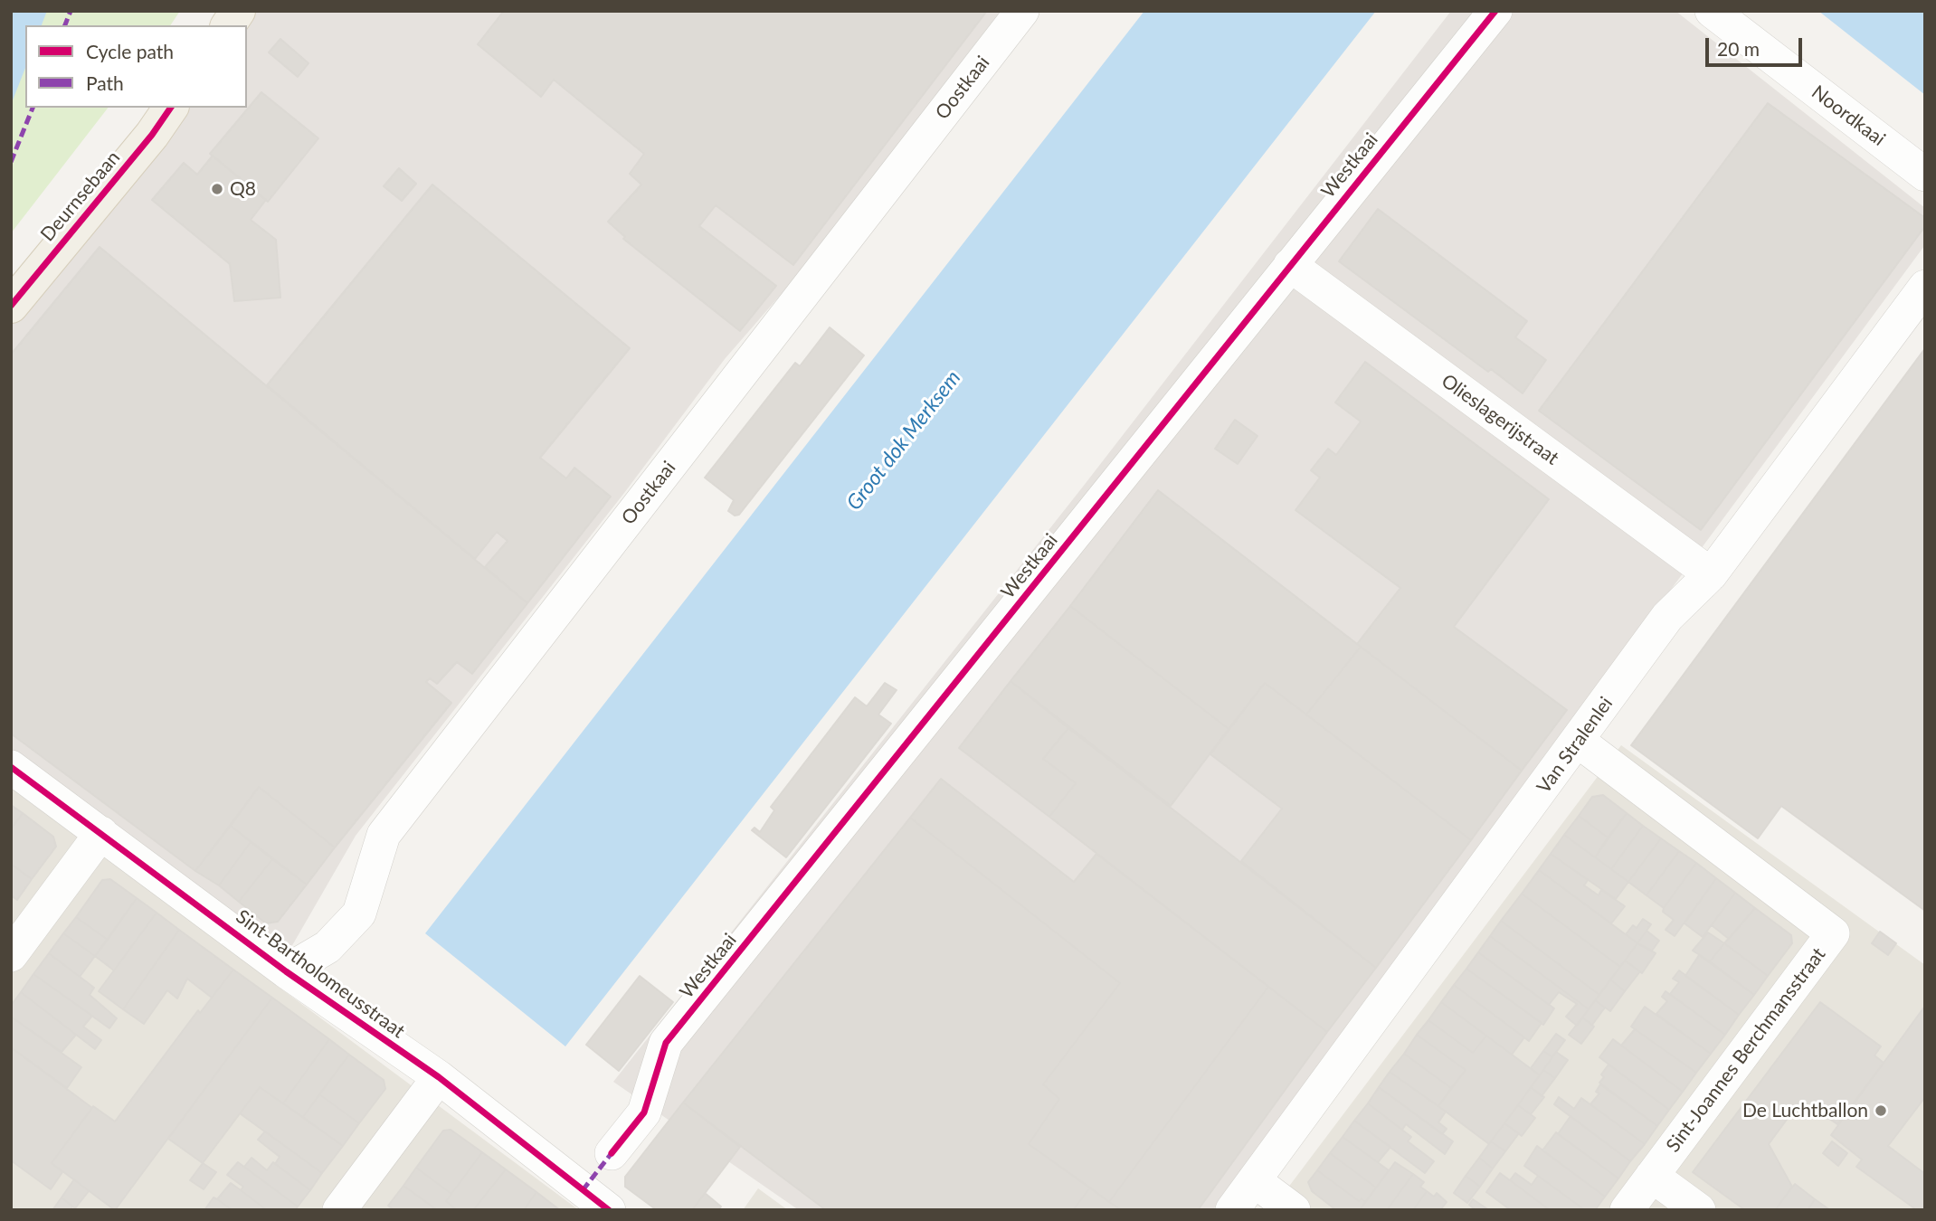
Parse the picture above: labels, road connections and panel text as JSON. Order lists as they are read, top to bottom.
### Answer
{
  "streets": {
    "main road": ["Deurnsebaan"],
    "street": [
      "Oostkaai",
      "Noordkaai",
      "Westkaai",
      "Olieslagerijstraat",
      "Van Stralenlei",
      "Sint-Bartholomeusstraat",
      "Sint-Joannes Berchmansstraat"
    ]
  },
  "crossings": [
    ["Oostkaai", "Sint-Bartholomeusstraat"],
    ["Westkaai", "Olieslagerijstraat"],
    ["Olieslagerijstraat", "Van Stralenlei"],
    ["Van Stralenlei", "Sint-Joannes Berchmansstraat"]
  ],
  "water": ["Groot dok Merksem"],
  "places": ["Q8", "De Luchtballon"],
  "legend": ["Cycle path", "Path"],
  "scale_bar": "20 m"
}
